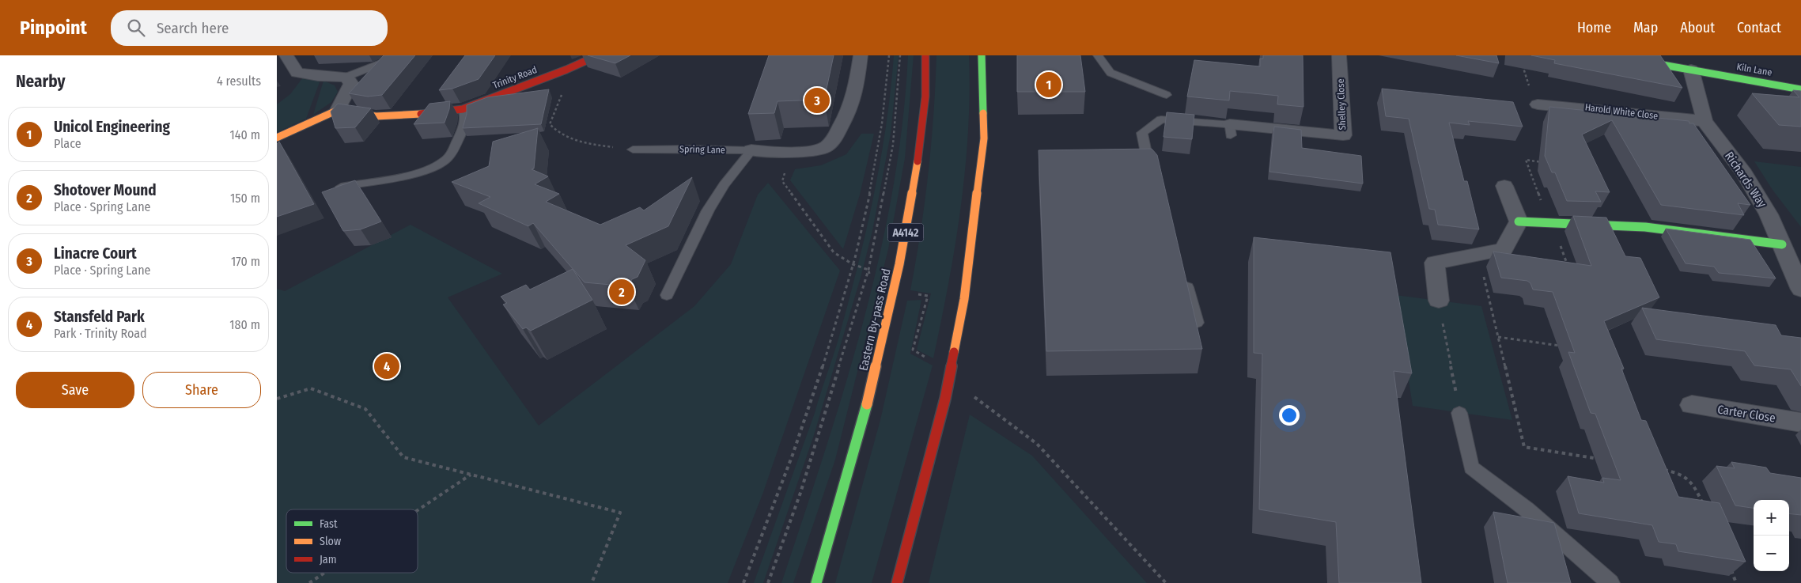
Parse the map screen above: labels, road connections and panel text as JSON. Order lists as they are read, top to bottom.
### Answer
{
  "streets": {
    "main road": [
      "Kiln Lane",
      "Trinity Road",
      "A4142",
      "Eastern By-pass Road"
    ],
    "street": [
      "Shelley Close",
      "Harold White Close",
      "Spring Lane",
      "Richards Way",
      "Carter Close"
    ]
  },
  "crossings": [
    ["Kiln Lane", "Richards Way"],
    ["Harold White Close", "Richards Way"]
  ],
  "legend": ["Fast", "Slow", "Jam"],
  "page": {
    "header": "Pinpoint",
    "search": "Search here",
    "nav": [
      "Home",
      "Map",
      "About",
      "Contact"
    ],
    "heading": ["Nearby", "4 results"],
    "pins": [
      "1",
      "3",
      "2",
      "4"
    ],
    "list": [
      {
        "mark": "1",
        "name": "Unicol Engineering",
        "note": "Place",
        "value": "140 m"
      },
      {
        "mark": "2",
        "name": "Shotover Mound",
        "note": "Place · Spring Lane",
        "value": "150 m"
      },
      {
        "mark": "3",
        "name": "Linacre Court",
        "note": "Place · Spring Lane",
        "value": "170 m"
      },
      {
        "mark": "4",
        "name": "Stansfeld Park",
        "note": "Park · Trinity Road",
        "value": "180 m"
      }
    ],
    "buttons": ["Save", "Share"],
    "map_buttons": ["+", "−"]
  }
}
